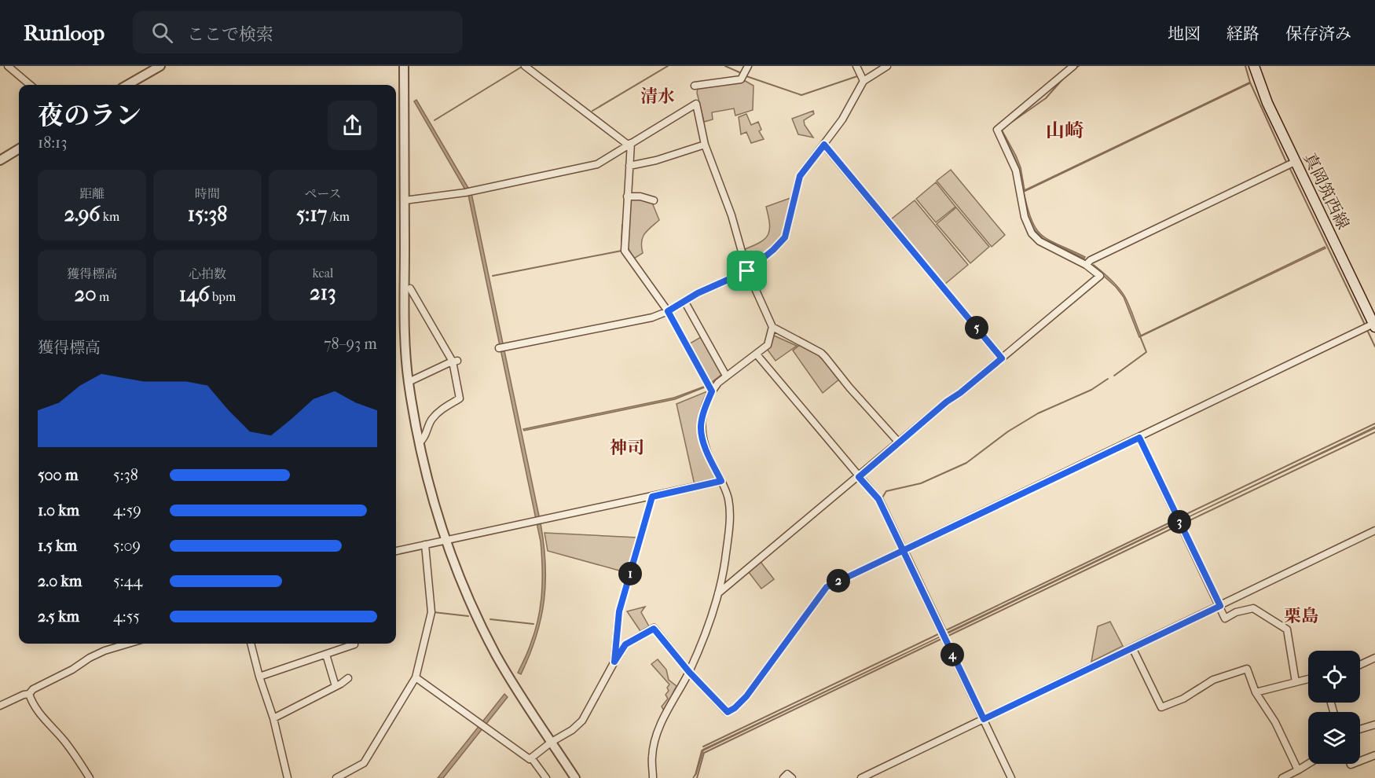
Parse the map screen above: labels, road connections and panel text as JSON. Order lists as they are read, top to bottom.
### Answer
{
  "streets": {
    "main road": ["真岡筑西線"]
  },
  "districts": [
    "清水",
    "山崎",
    "神司",
    "栗島"
  ],
  "page": {
    "header": "Runloop",
    "search": "ここで検索",
    "nav": ["地図", "経路", "保存済み"],
    "heading": ["夜のラン", "18:13"],
    "stats": [
      ["距離", "2.96 km"],
      ["時間", "15:38"],
      ["ペース", "5:17 /km"],
      ["獲得標高", "20 m"],
      ["心拍数", "146 bpm"],
      ["kcal", "213"]
    ],
    "pins": [
      "5",
      "3",
      "1",
      "2",
      "4"
    ],
    "chart": ["獲得標高", "78–93 m"],
    "list": [
      {
        "name": "500 m",
        "note": "5:38"
      },
      {
        "name": "1.0 km",
        "note": "4:59"
      },
      {
        "name": "1.5 km",
        "note": "5:09"
      },
      {
        "name": "2.0 km",
        "note": "5:44"
      },
      {
        "name": "2.5 km",
        "note": "4:55"
      }
    ]
  }
}
